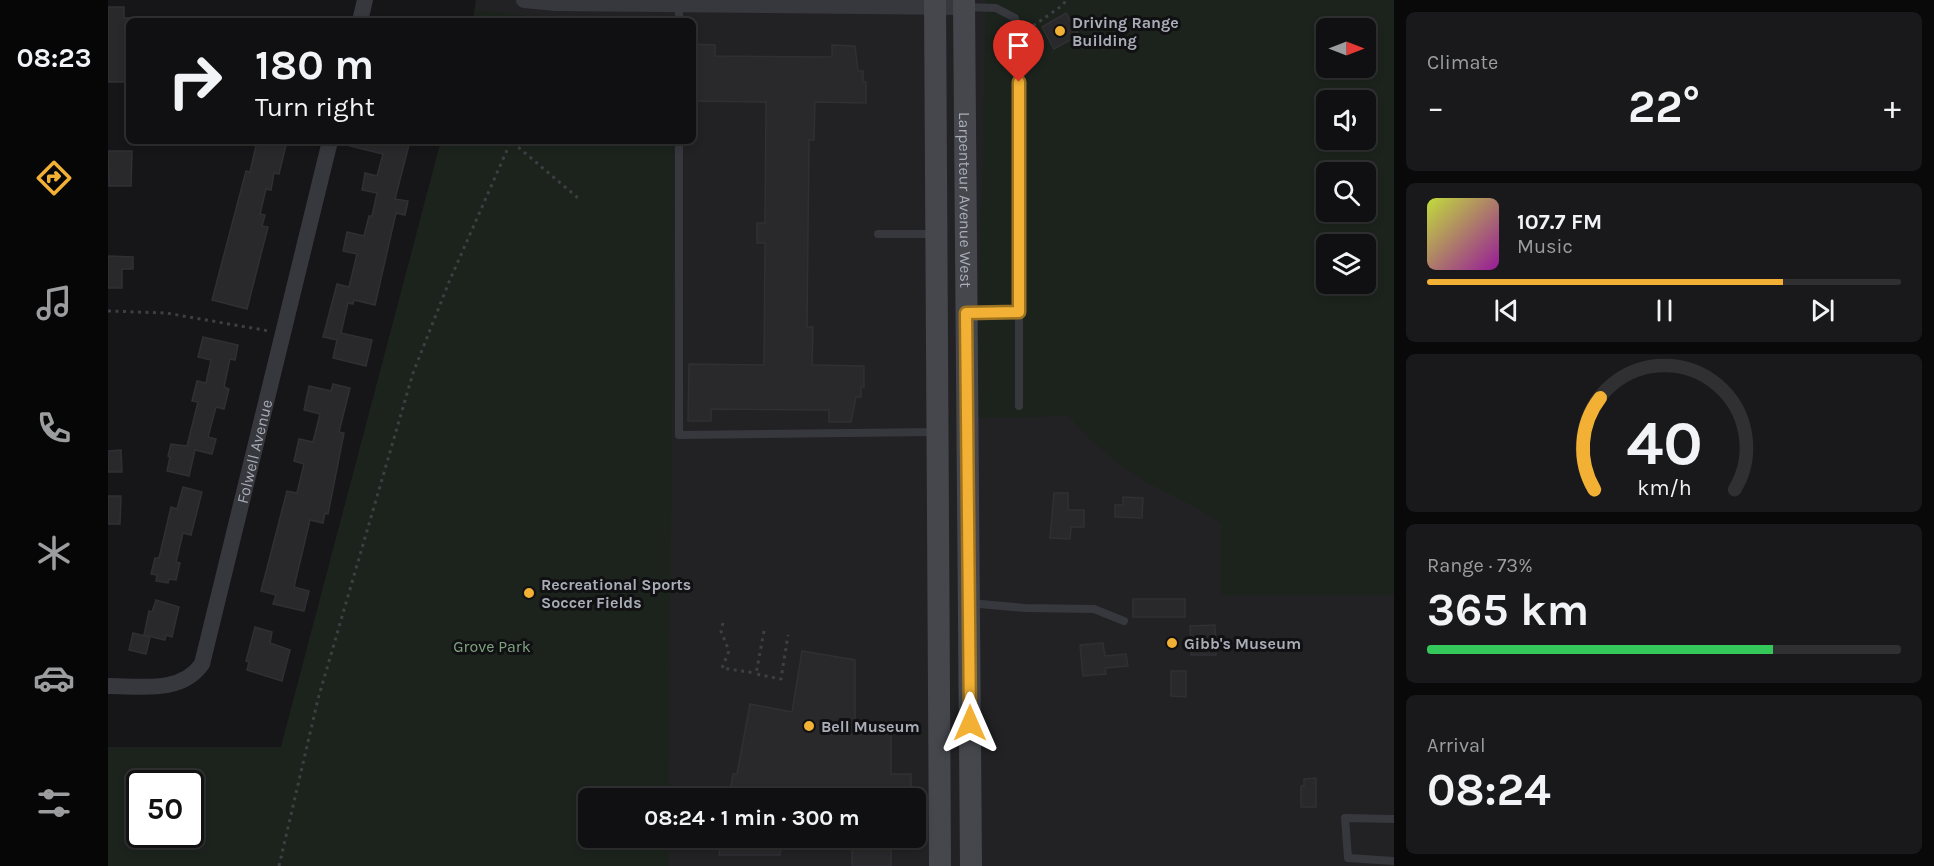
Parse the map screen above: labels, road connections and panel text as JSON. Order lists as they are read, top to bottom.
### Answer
{
  "streets": {
    "main road": ["Larpenteur Avenue West"],
    "street": ["Folwell Avenue"]
  },
  "parks": ["Grove Park"],
  "places": [
    "Driving Range Building",
    "Recreational Sports Soccer Fields",
    "Gibb's Museum",
    "Bell Museum"
  ],
  "north": "right",
  "page": {
    "tabs": "08:23",
    "tile": [
      "Climate",
      ["Range · 73%", "365 km"],
      ["Arrival", "08:24"]
    ],
    "turn": ["180 m", "Turn right"],
    "heat": ["−", "22°", "+"],
    "song": ["107.7 FM", "Music"],
    "limit": "50",
    "trip": "08:24 · 1 min · 300 m",
    "gauge": ["40", "km/h"]
  }
}
